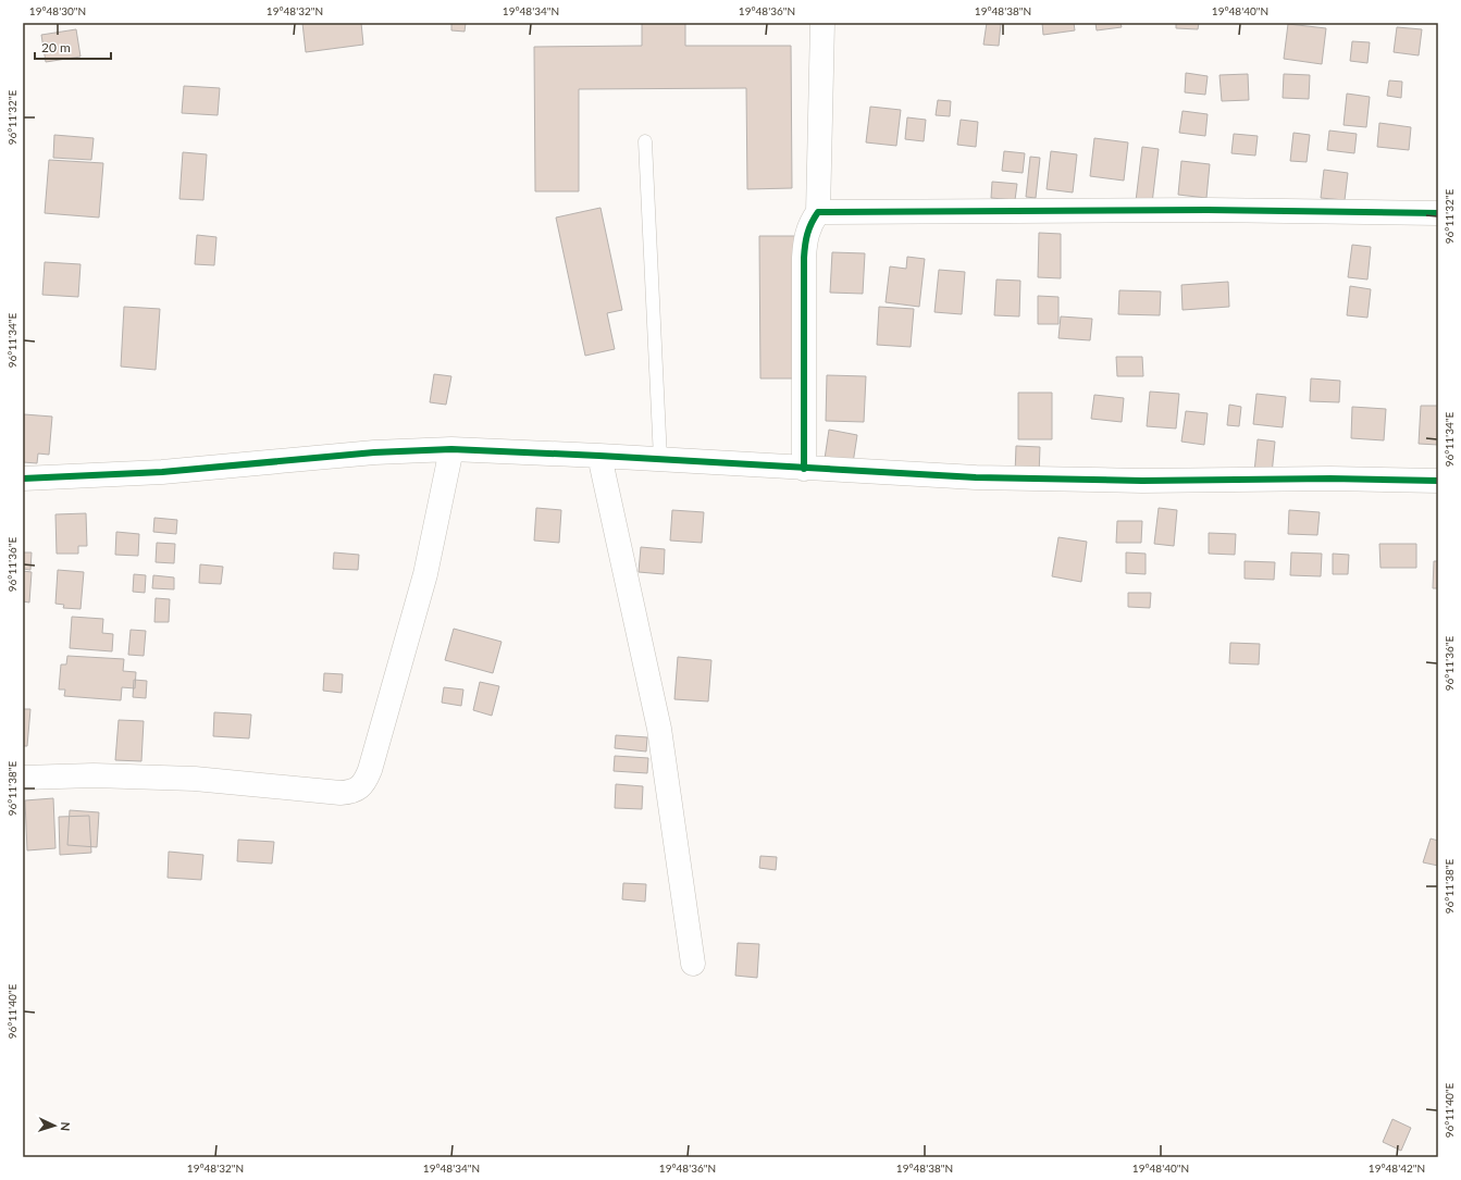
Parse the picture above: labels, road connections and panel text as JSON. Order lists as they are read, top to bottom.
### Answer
{
  "scale_bar": "20 m",
  "north": "right",
  "coordinates": [
    "19°48'30\"N",
    "19°48'32\"N",
    "19°48'34\"N",
    "19°48'36\"N",
    "19°48'38\"N",
    "19°48'40\"N",
    "96°11'32\"E",
    "96°11'34\"E",
    "96°11'36\"E",
    "96°11'38\"E",
    "96°11'40\"E",
    "19°48'42\"N"
  ]
}
